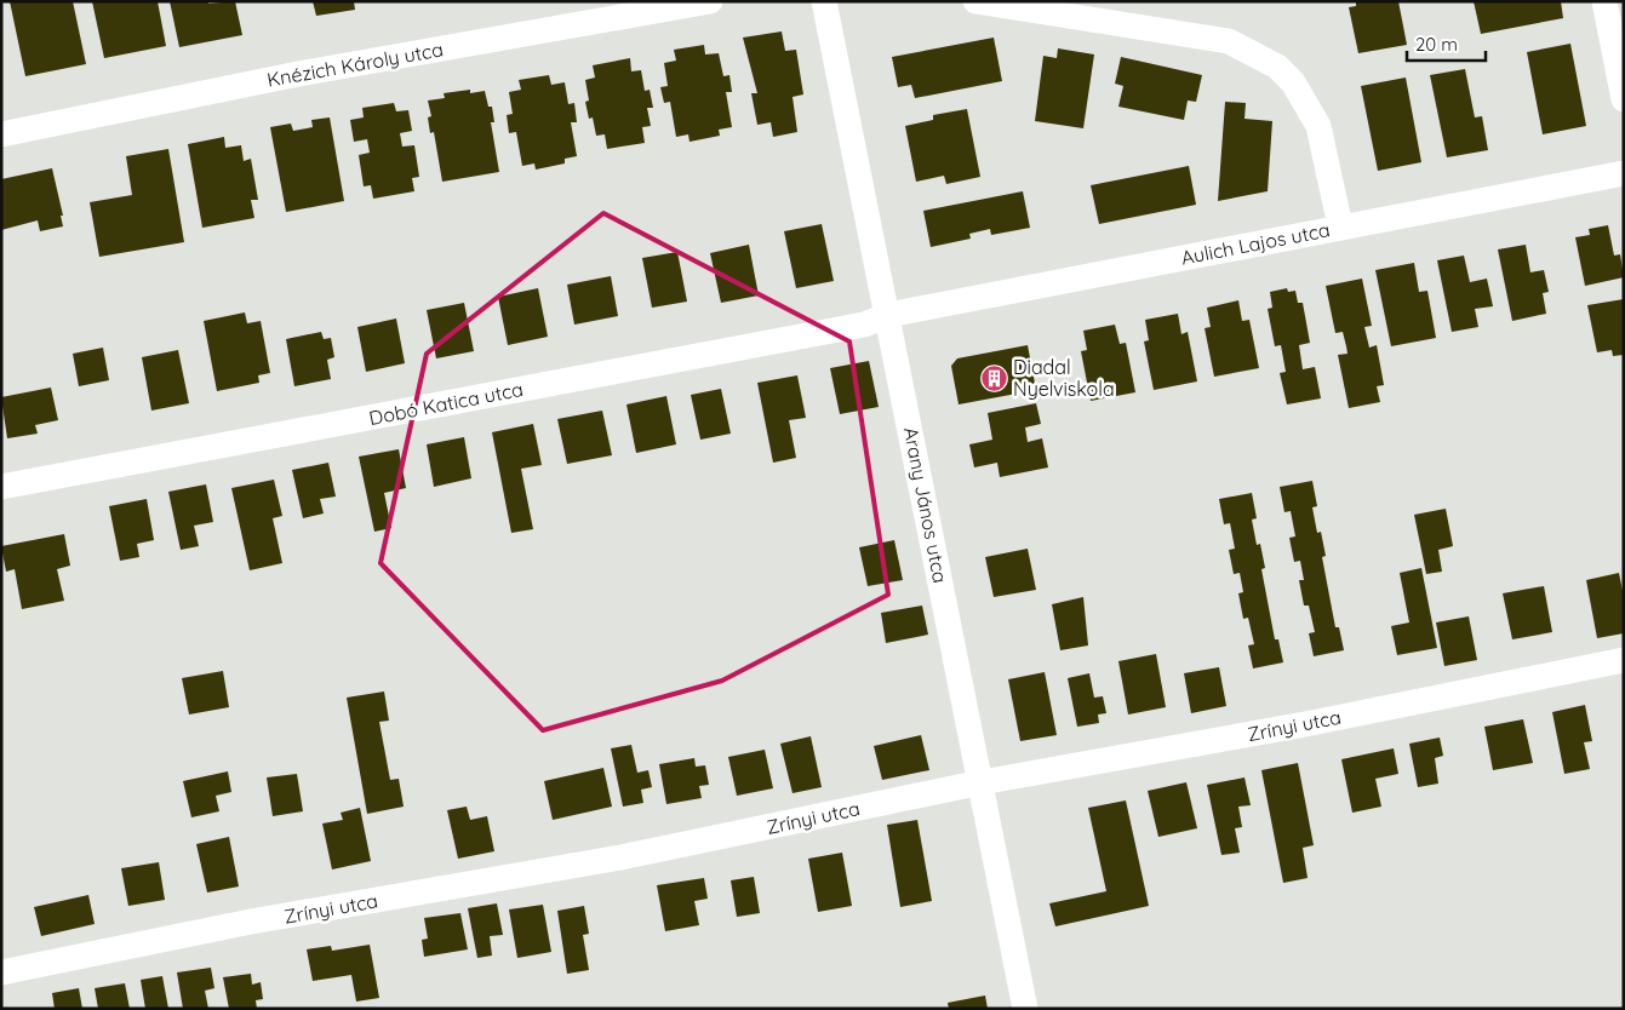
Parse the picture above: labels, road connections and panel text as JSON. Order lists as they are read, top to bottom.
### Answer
{
  "streets": {
    "street": [
      "Knézich Károly utca",
      "Aulich Lajos utca",
      "Dobó Katica utca",
      "Arany János utca",
      "Zrínyi utca"
    ]
  },
  "crossings": [
    ["Aulich Lajos utca", "Dobó Katica utca"],
    ["Aulich Lajos utca", "Arany János utca"],
    ["Dobó Katica utca", "Arany János utca"],
    ["Arany János utca", "Zrínyi utca"]
  ],
  "places": {
    "building": ["Diadal Nyelviskola"]
  },
  "scale_bar": "20 m"
}
